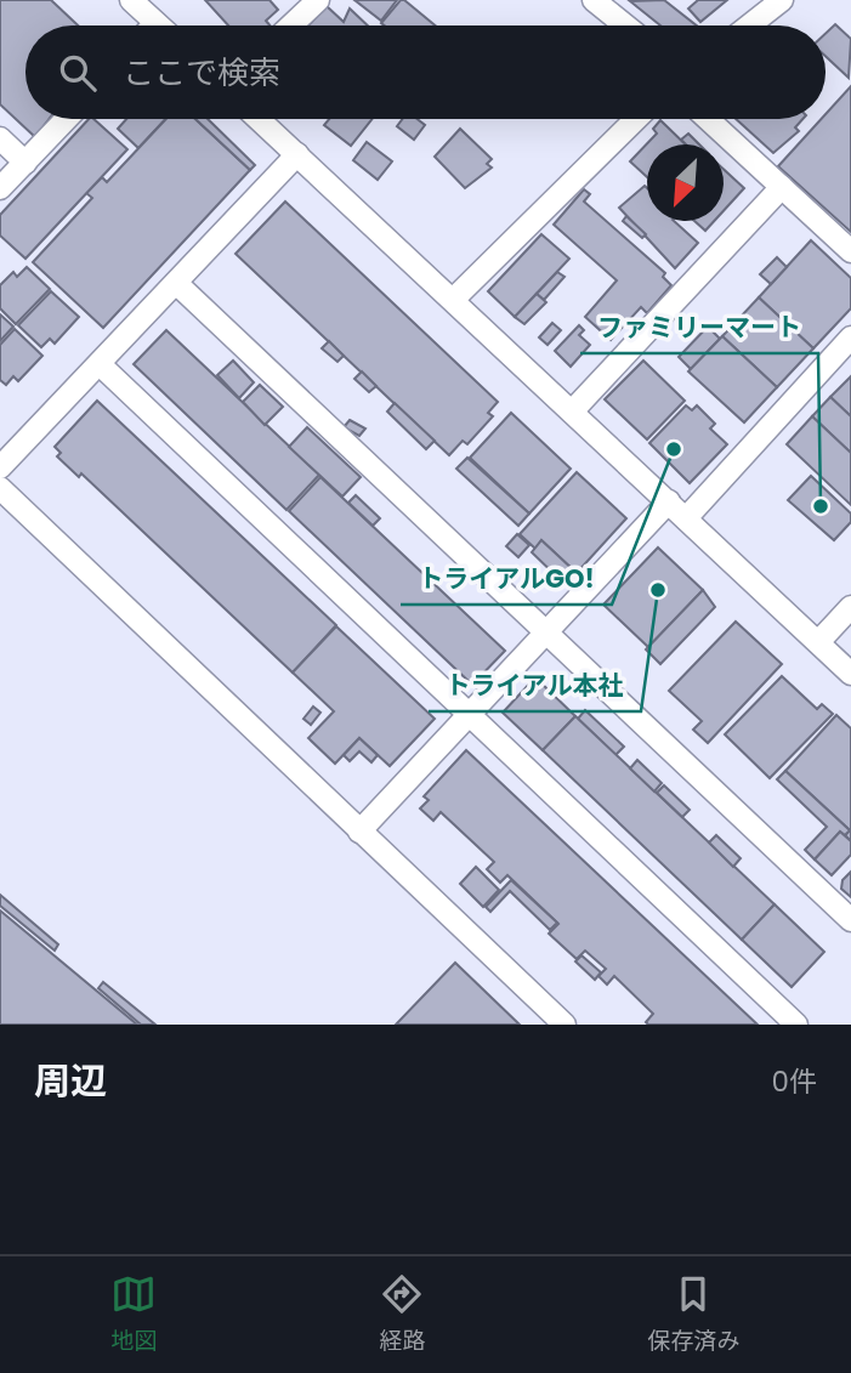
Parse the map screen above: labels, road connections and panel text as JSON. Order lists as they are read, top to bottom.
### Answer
{
  "places": ["トライアルGO!", "ファミリーマート", "トライアル本社"],
  "north": "bottom left",
  "page": {
    "search": "ここで検索",
    "heading": ["周辺", "0件"],
    "nav": ["地図", "経路", "保存済み"]
  }
}
